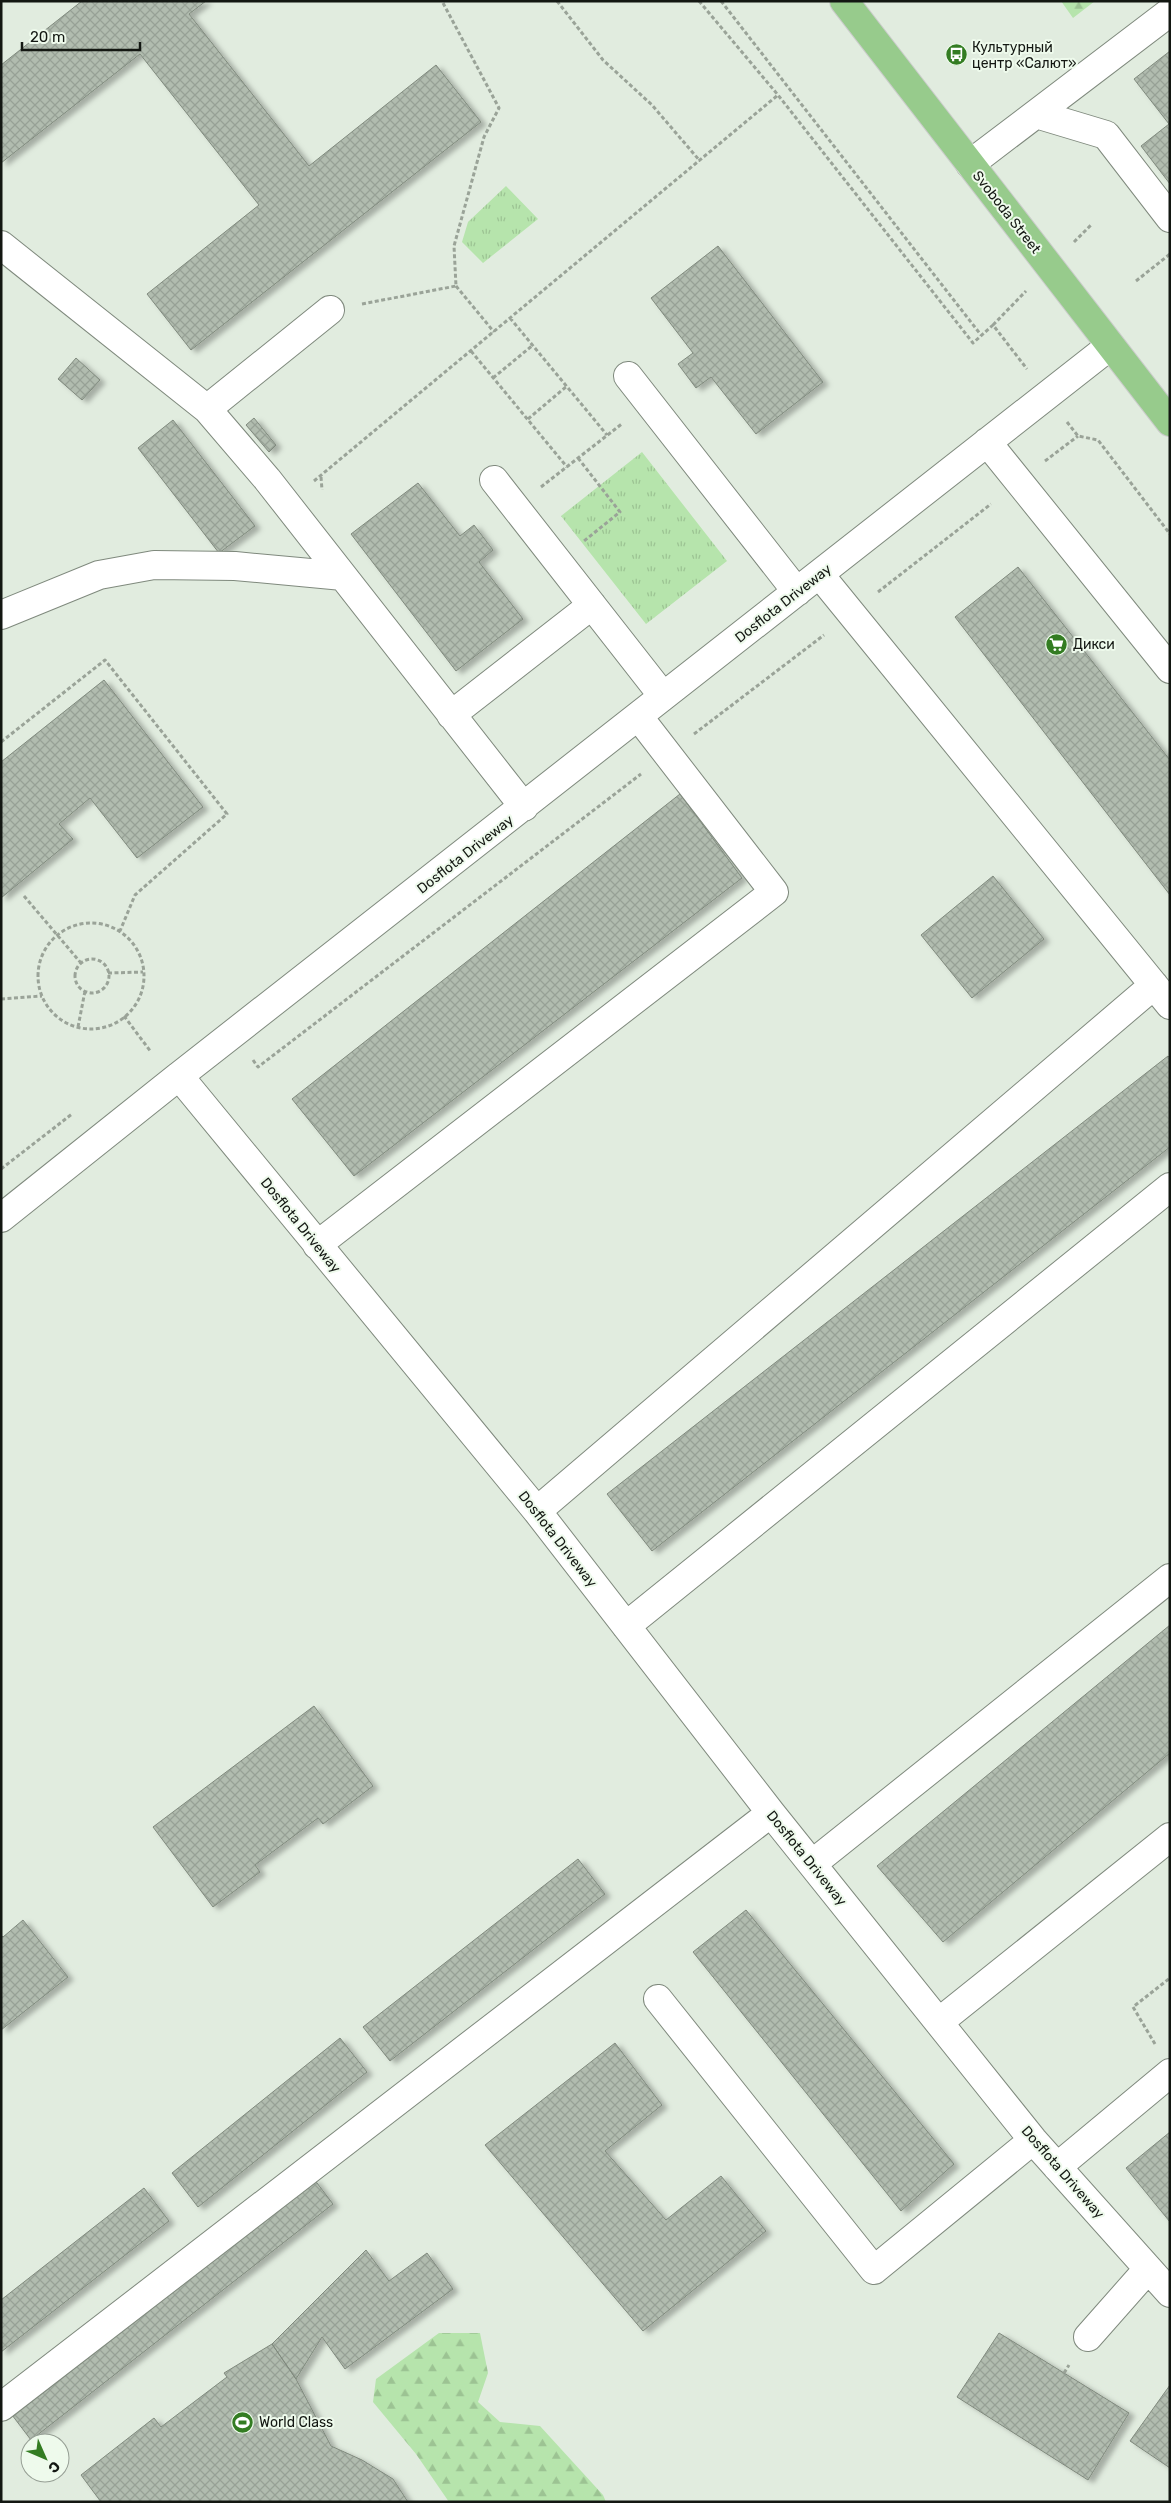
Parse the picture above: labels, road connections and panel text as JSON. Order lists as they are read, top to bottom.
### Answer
{
  "streets": {
    "main road": ["Svoboda Street"],
    "street": ["Dosflota Driveway"]
  },
  "crossings": [
    ["Svoboda Street", "Dosflota Driveway"]
  ],
  "places": {
    "bus stop": ["Культурный центр «Салют»"],
    "supermarket": ["Дикси"],
    "sports": ["World Class"]
  },
  "scale_bar": "20 m",
  "north": "bottom right"
}
